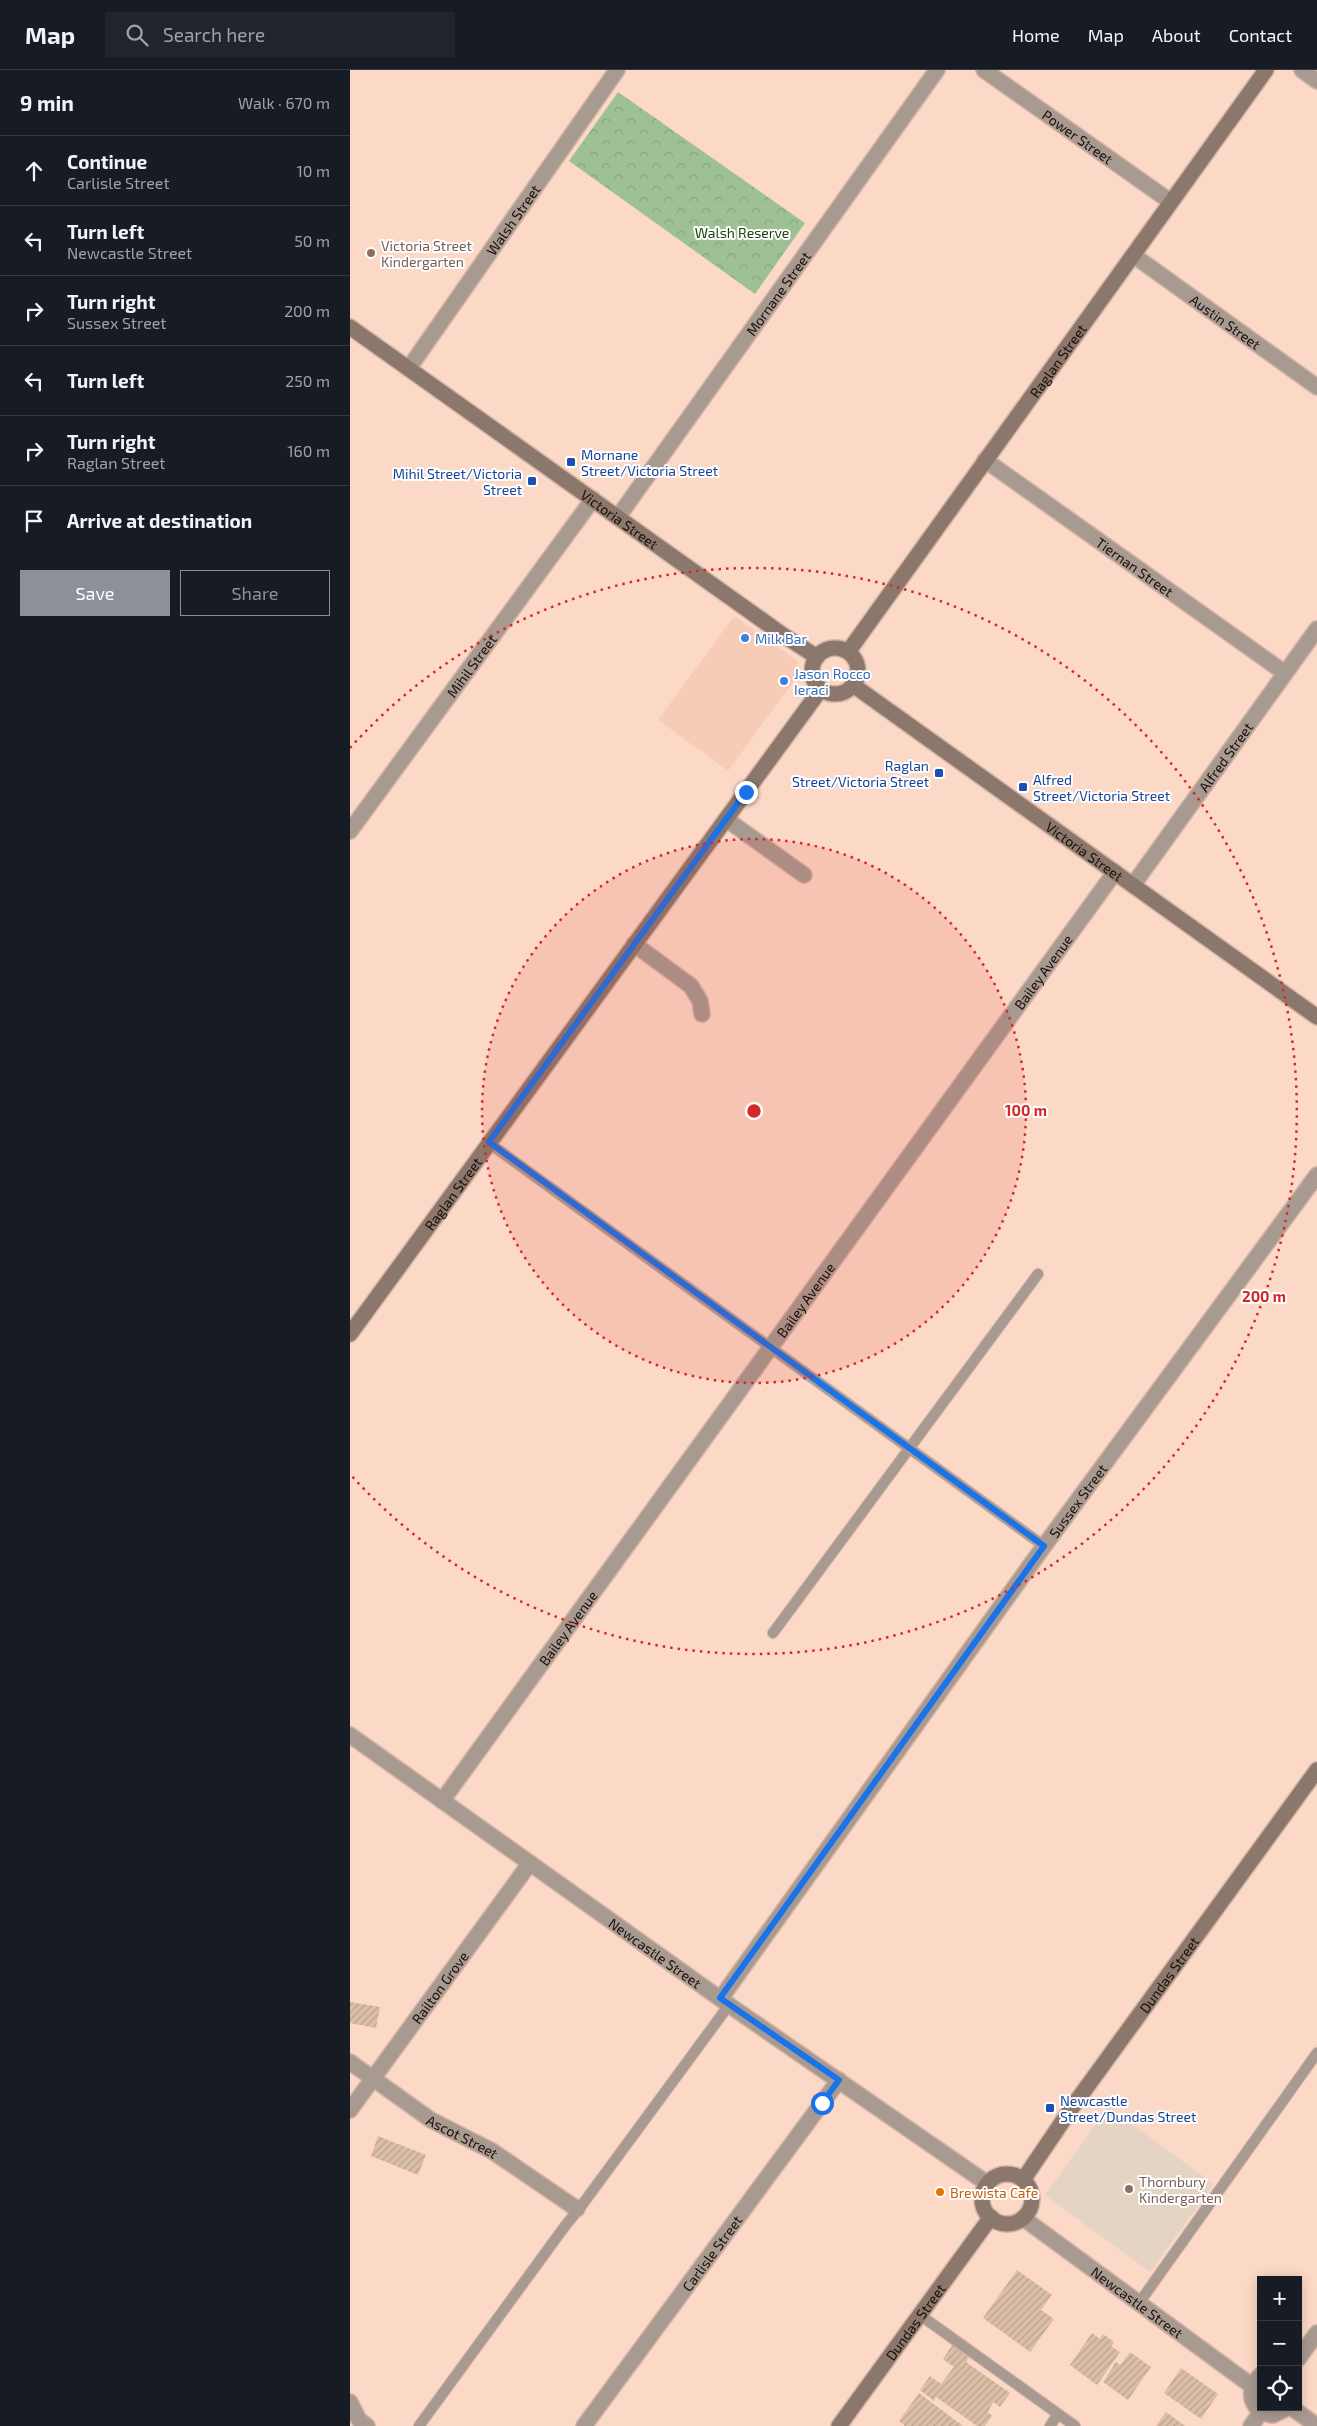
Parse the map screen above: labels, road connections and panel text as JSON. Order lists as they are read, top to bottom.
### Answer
{
  "streets": {
    "street": [
      "Power Street",
      "Walsh Street",
      "Mornane Street",
      "Austin Street",
      "Raglan Street",
      "Victoria Street",
      "Tiernan Street",
      "Mihil Street",
      "Alfred Street",
      "Bailey Avenue",
      "Sussex Street",
      "Newcastle Street",
      "Dundas Street",
      "Railton Grove",
      "Ascot Street",
      "Carlisle Street"
    ]
  },
  "crossings": [
    ["Power Street", "Raglan Street"],
    ["Walsh Street", "Victoria Street"],
    ["Mornane Street", "Victoria Street"],
    ["Austin Street", "Raglan Street"],
    ["Raglan Street", "Victoria Street"],
    ["Raglan Street", "Tiernan Street"],
    ["Victoria Street", "Mihil Street"],
    ["Victoria Street", "Alfred Street"],
    ["Victoria Street", "Bailey Avenue"],
    ["Tiernan Street", "Alfred Street"],
    ["Bailey Avenue", "Newcastle Street"],
    ["Sussex Street", "Newcastle Street"],
    ["Newcastle Street", "Dundas Street"],
    ["Newcastle Street", "Railton Grove"],
    ["Newcastle Street", "Carlisle Street"],
    ["Railton Grove", "Ascot Street"]
  ],
  "parks": ["Walsh Reserve"],
  "places": {
    "other": [
      "Victoria Street Kindergarten",
      "Milk Bar",
      "Jason Rocco Ieraci",
      "Thornbury Kindergarten",
      "Brewista Cafe"
    ],
    "transit": [
      "Mornane Street/Victoria Street",
      "Mihil Street/Victoria Street",
      "Raglan Street/Victoria Street",
      "Alfred Street/Victoria Street",
      "Newcastle Street/Dundas Street"
    ]
  },
  "page": {
    "header": "Map",
    "search": "Search here",
    "nav": [
      "Home",
      "Map",
      "About",
      "Contact"
    ],
    "heading": ["9 min", "Walk · 670 m"],
    "list": [
      ["Continue", "Carlisle Street", "10 m"],
      ["Turn left", "Newcastle Street", "50 m"],
      ["Turn right", "Sussex Street", "200 m"],
      ["Turn left", "250 m"],
      ["Turn right", "Raglan Street", "160 m"],
      "Arrive at destination"
    ],
    "buttons": ["Save", "Share"],
    "map_buttons": ["+", "−"]
  },
  "rings": ["100 m", "200 m"]
}
